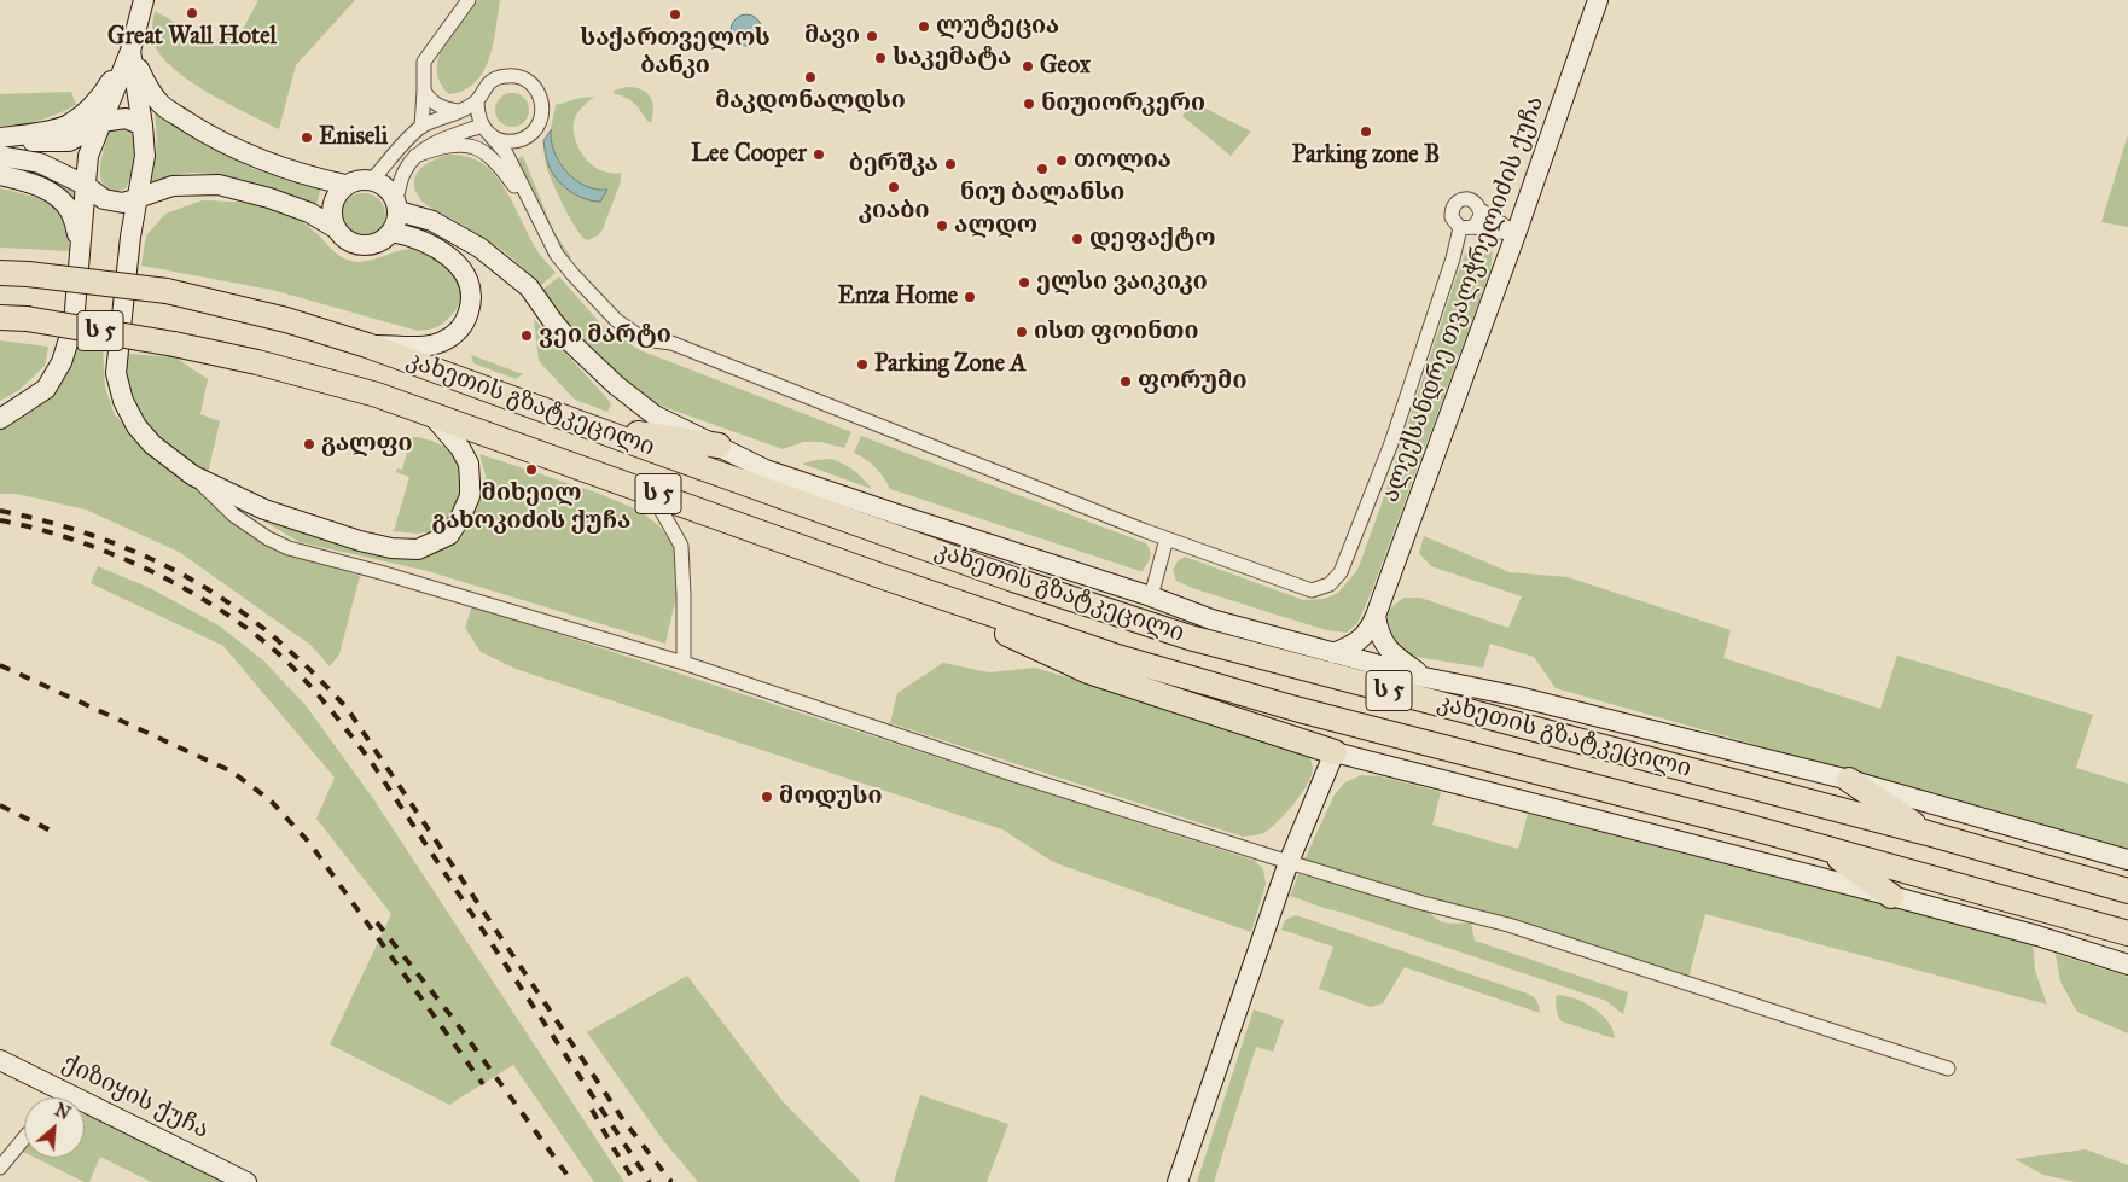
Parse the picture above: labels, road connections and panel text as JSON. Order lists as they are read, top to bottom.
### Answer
{
  "streets": {
    "highway": ["ს 5", "კახეთის გზატკეცილი"],
    "street": ["ალექსანდრე თვალჭრელიძის ქუჩა", "ქიზიყის ქუჩა"]
  },
  "places": [
    "Great Wall Hotel",
    "საქართველოს ბანკი",
    "ლუტეცია",
    "მავი",
    "საკემატა",
    "Geox",
    "მაკდონალდსი",
    "ნიუიორკერი",
    "Parking zone B",
    "Eniseli",
    "Lee Cooper",
    "თოლია",
    "ბერშკა",
    "ნიუ ბალანსი",
    "კიაბი",
    "ალდო",
    "დეფაქტო",
    "ელსი ვაიკიკი",
    "Enza Home",
    "ისთ ფოინთი",
    "ვეი მარტი",
    "Parking Zone A",
    "ფორუმი",
    "გალფი",
    "მიხეილ გახოკიძის ქუჩა",
    "მოდუსი"
  ],
  "north": "top right"
}
